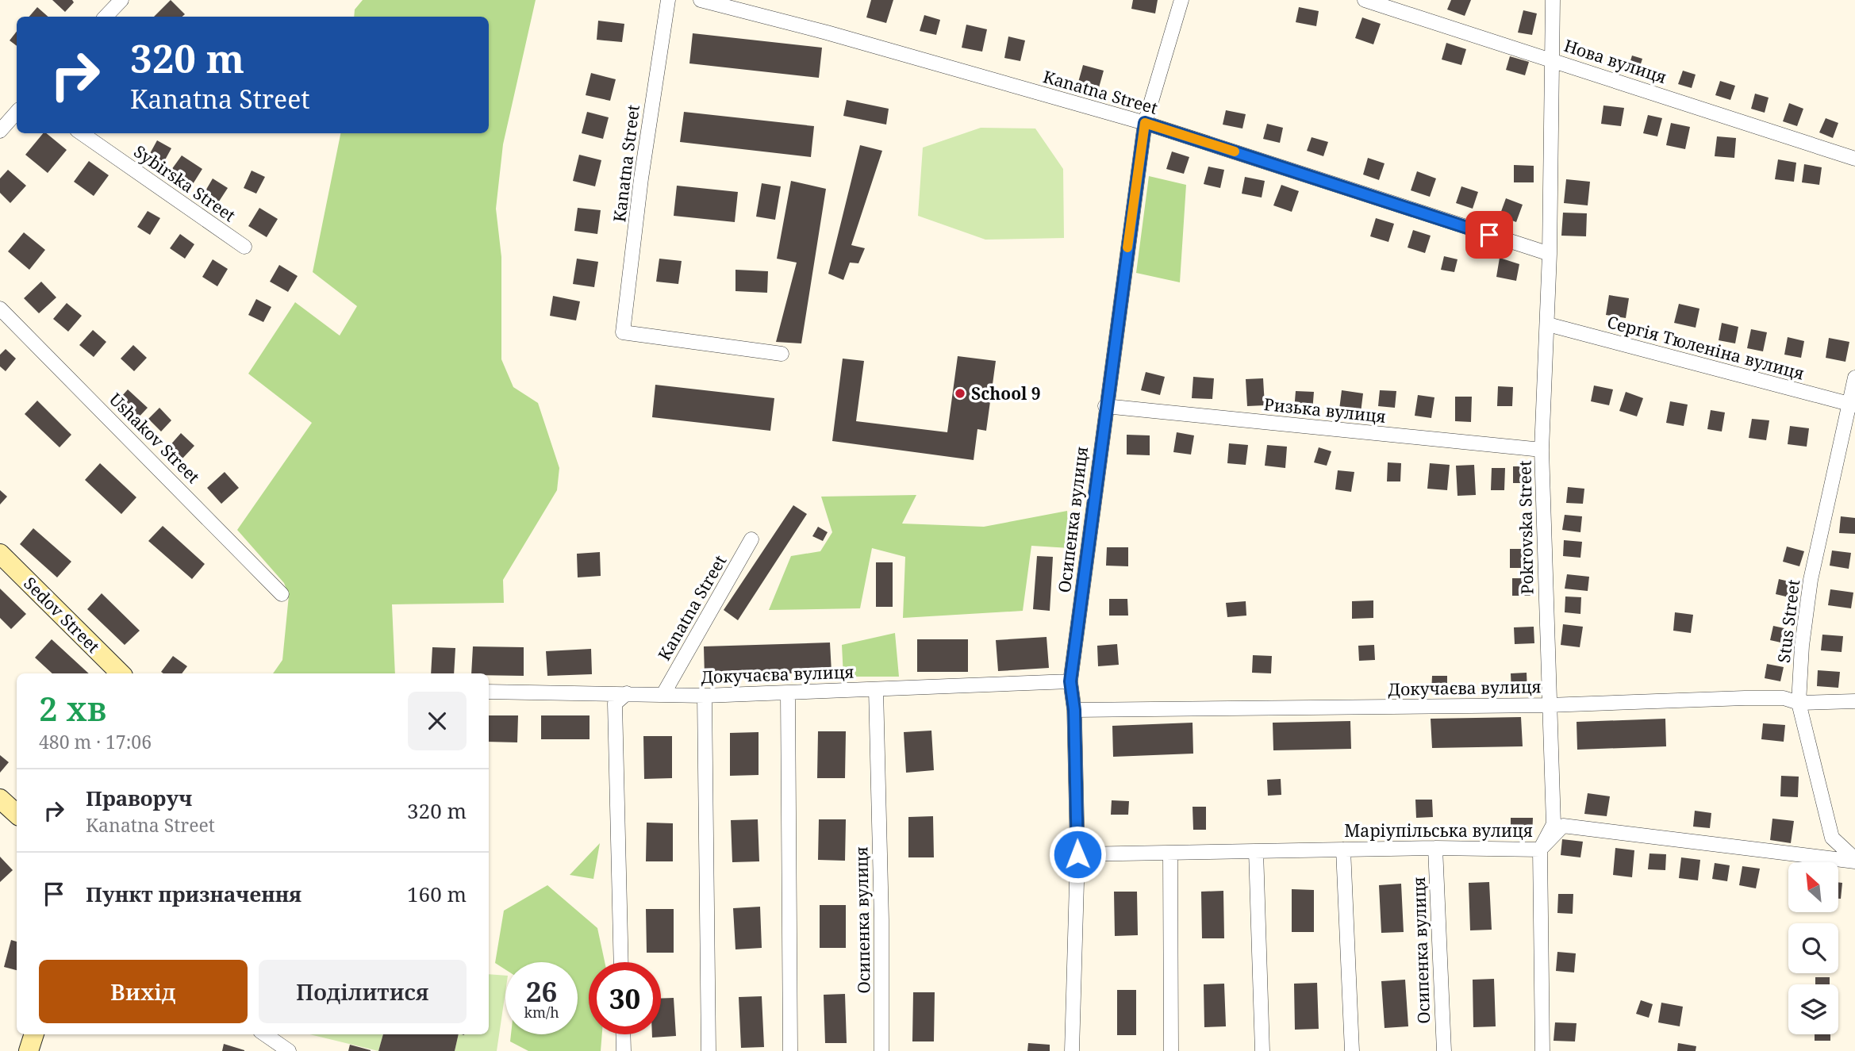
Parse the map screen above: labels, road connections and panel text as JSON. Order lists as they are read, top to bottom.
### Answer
{
  "streets": {
    "street": [
      "Нова вулиця",
      "Kanatna Street",
      "Sybirska Street",
      "Сергія Тюленіна вулиця",
      "Ризька вулиця",
      "Ushakov Street",
      "Осипенка вулиця",
      "Pokrovska Street",
      "Sedov Street",
      "Stus Street",
      "Докучаєва вулиця",
      "Маріупільська вулиця"
    ]
  },
  "crossings": [
    ["Нова вулиця", "Pokrovska Street"],
    ["Kanatna Street", "Осипенка вулиця"],
    ["Kanatna Street", "Pokrovska Street"],
    ["Kanatna Street", "Докучаєва вулиця"],
    ["Сергія Тюленіна вулиця", "Pokrovska Street"],
    ["Сергія Тюленіна вулиця", "Stus Street"],
    ["Ризька вулиця", "Осипенка вулиця"],
    ["Ризька вулиця", "Pokrovska Street"],
    ["Осипенка вулиця", "Докучаєва вулиця"],
    ["Осипенка вулиця", "Маріупільська вулиця"],
    ["Pokrovska Street", "Докучаєва вулиця"],
    ["Pokrovska Street", "Маріупільська вулиця"],
    ["Stus Street", "Докучаєва вулиця"],
    ["Stus Street", "Маріупільська вулиця"]
  ],
  "places": ["School 9"],
  "north": "top left",
  "page": {
    "turn": ["320 m", "Kanatna Street"],
    "heading": ["2 хв", "480 m · 17:06"],
    "list": [
      {
        "name": "Праворуч",
        "note": "Kanatna Street",
        "value": "320 m"
      },
      {
        "name": "Пункт призначення",
        "value": "160 m"
      }
    ],
    "buttons": ["Вихід", "Поділитися"],
    "speed": "26 km/h",
    "limit": "30"
  }
}
